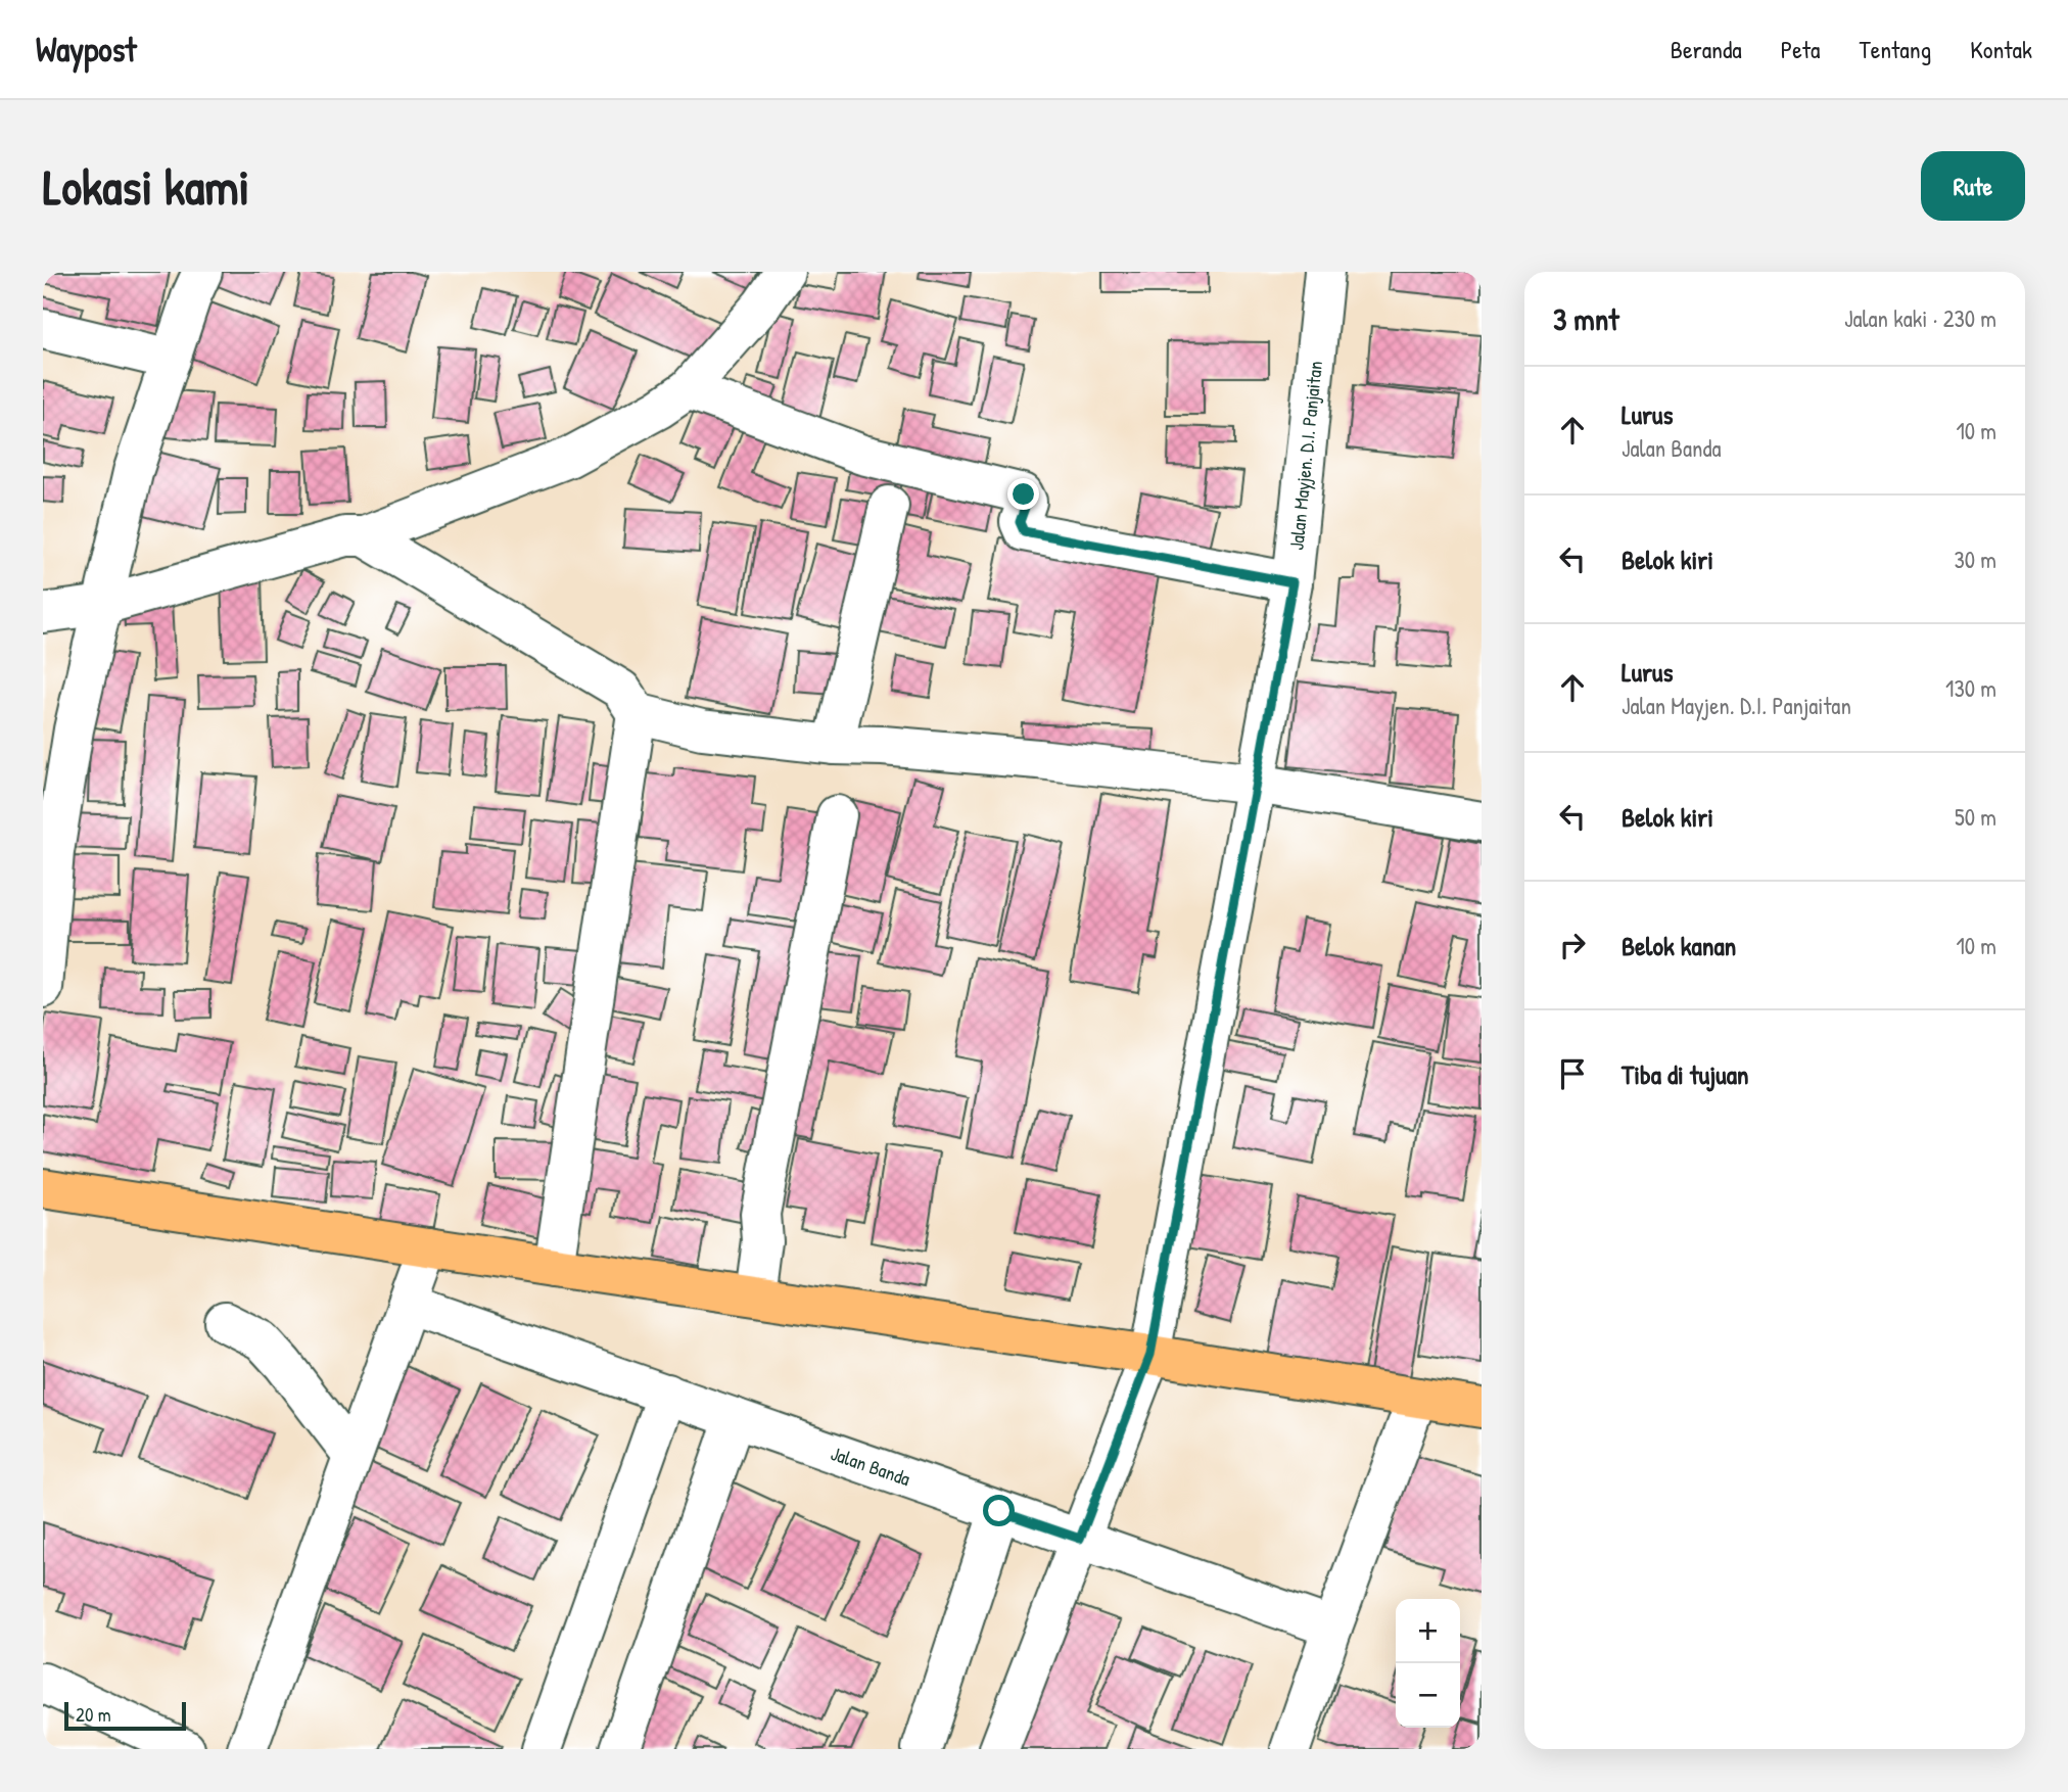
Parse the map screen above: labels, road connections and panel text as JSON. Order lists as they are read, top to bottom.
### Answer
{
  "streets": {
    "street": ["Jalan Mayjen. D.I. Panjaitan", "Jalan Banda"]
  },
  "crossings": [
    ["Jalan Mayjen. D.I. Panjaitan", "Jalan Banda"]
  ],
  "scale_bar": "20 m",
  "page": {
    "header": "Waypost",
    "nav": [
      "Beranda",
      "Peta",
      "Tentang",
      "Kontak"
    ],
    "buttons": "Rute",
    "title": "Lokasi kami",
    "heading": ["3 mnt", "Jalan kaki · 230 m"],
    "list": [
      ["Lurus", "Jalan Banda", "10 m"],
      ["Belok kiri", "30 m"],
      ["Lurus", "Jalan Mayjen. D.I. Panjaitan", "130 m"],
      ["Belok kiri", "50 m"],
      ["Belok kanan", "10 m"],
      "Tiba di tujuan"
    ],
    "map_buttons": ["+", "−"],
    "scale": "20 m"
  }
}
